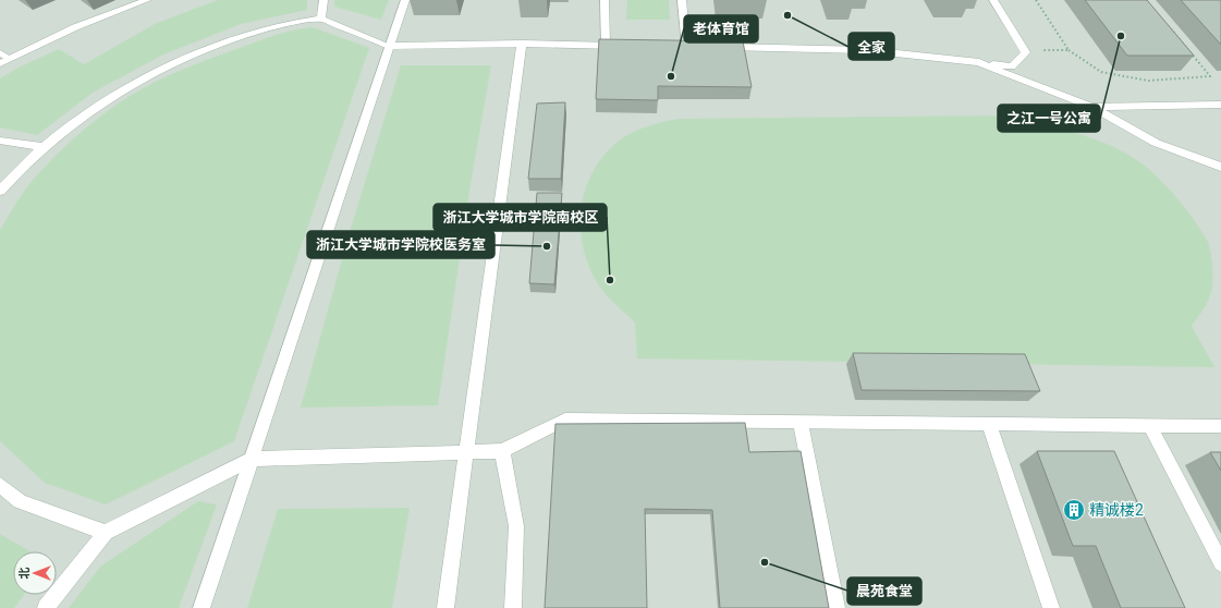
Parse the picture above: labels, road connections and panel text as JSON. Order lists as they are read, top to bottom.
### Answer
{
  "places": {
    "other": [
      "全家",
      "之江一号公寓",
      "老体育馆",
      "浙江大学城市学院校医务室",
      "浙江大学城市学院南校区",
      "晨苑食堂"
    ],
    "building": ["精诚楼2"]
  },
  "north": "left"
}
